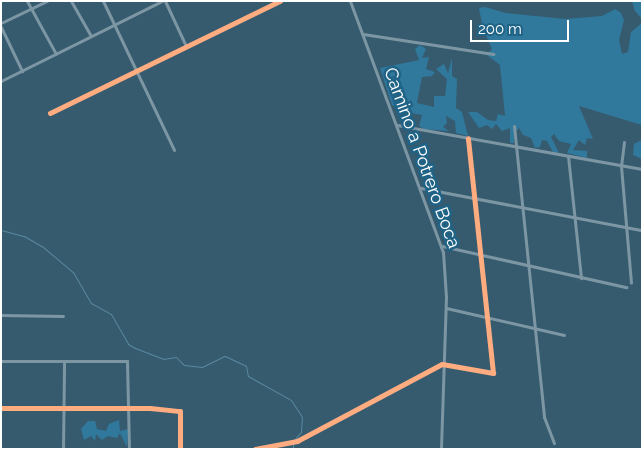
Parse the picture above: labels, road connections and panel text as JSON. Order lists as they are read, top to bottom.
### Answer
{
  "streets": {
    "street": ["Camino a Potrero Boca"]
  },
  "scale_bar": "200 m"
}
